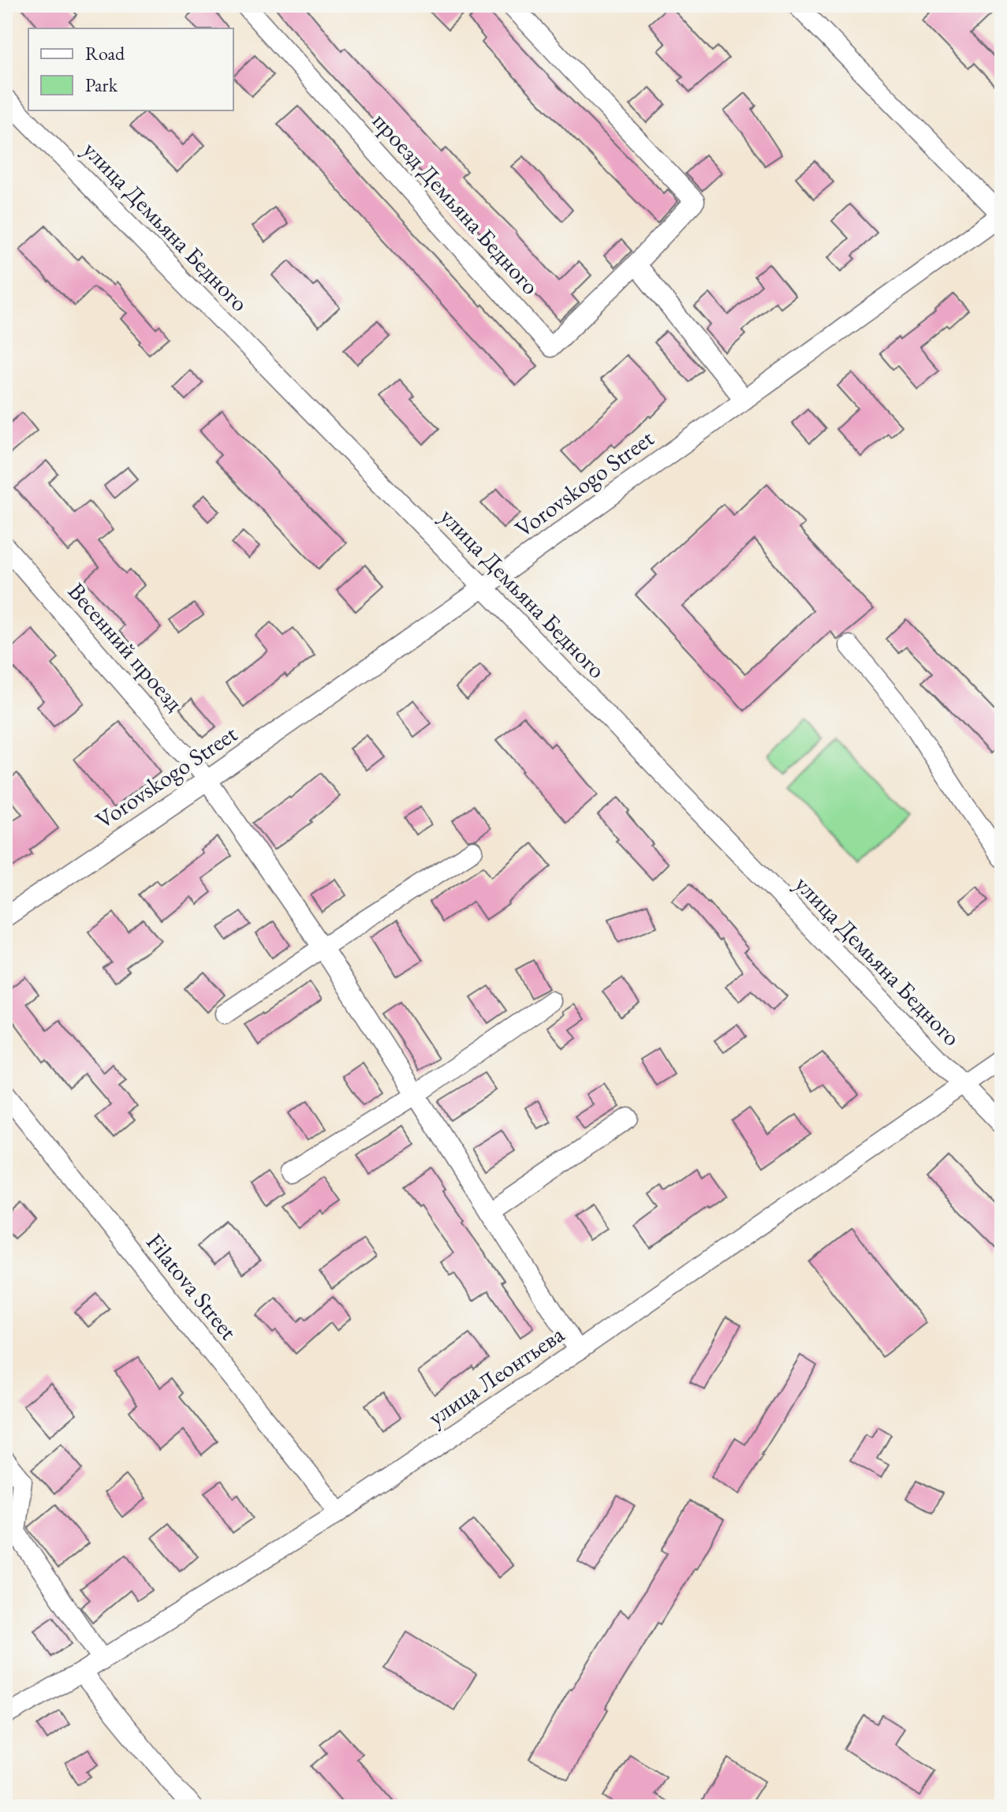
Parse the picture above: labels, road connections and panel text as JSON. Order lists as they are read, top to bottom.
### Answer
{
  "streets": {
    "street": [
      "проезд Демьяна Бедного",
      "улица Демьяна Бедного",
      "Vorovskogo Street",
      "Весенний проезд",
      "Filatova Street",
      "улица Леонтьева"
    ]
  },
  "crossings": [
    ["улица Демьяна Бедного", "Vorovskogo Street"],
    ["улица Демьяна Бедного", "улица Леонтьева"],
    ["Vorovskogo Street", "Весенний проезд"],
    ["Весенний проезд", "улица Леонтьева"],
    ["Filatova Street", "улица Леонтьева"]
  ],
  "legend": ["Road", "Park"]
}
